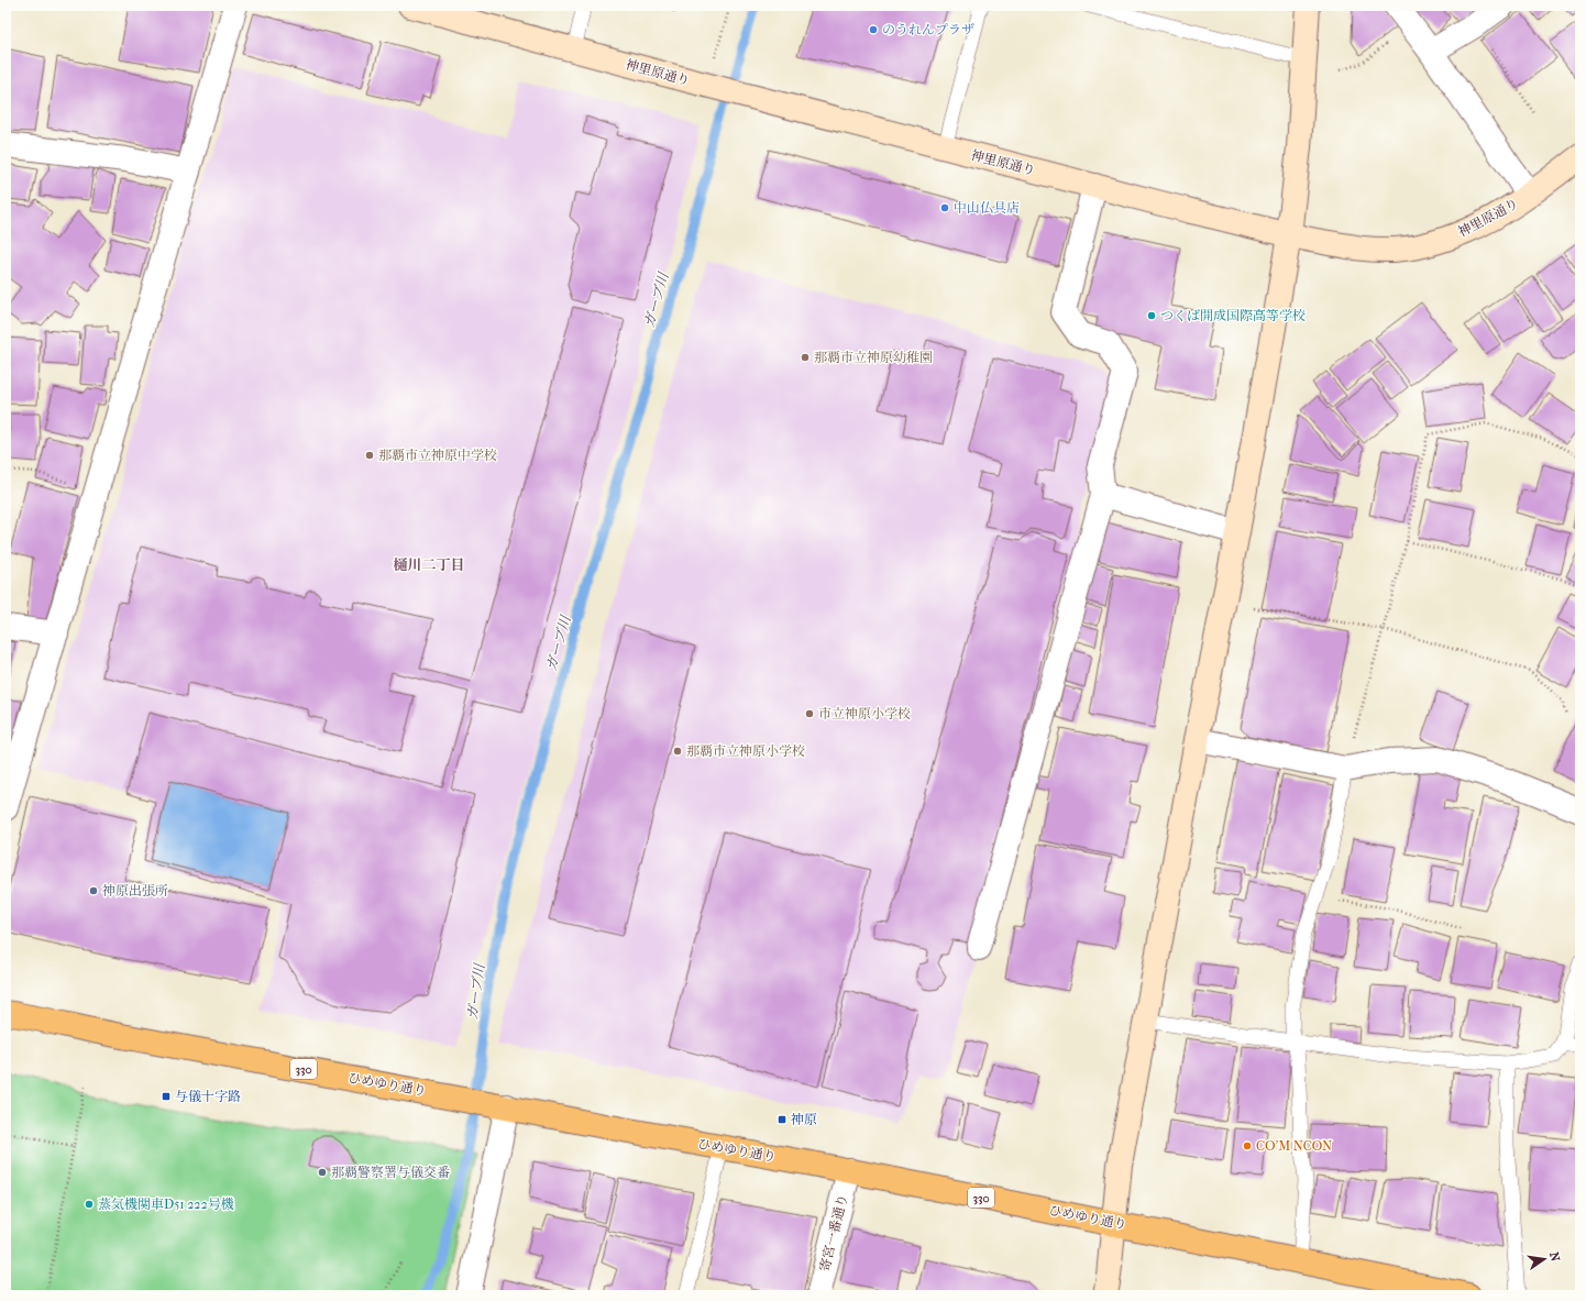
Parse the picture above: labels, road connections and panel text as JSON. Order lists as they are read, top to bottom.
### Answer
{
  "streets": {
    "highway": ["330", "ひめゆり通り"],
    "street": ["神里原通り", "寄宮一番通り"]
  },
  "crossings": [
    ["ひめゆり通り", "寄宮一番通り"]
  ],
  "districts": ["樋川二丁目"],
  "water": ["ガーブ川"],
  "places": {
    "other": [
      "のうれんプラザ",
      "中山仏具店",
      "つくば開成国際高等学校",
      "那覇市立神原幼稚園",
      "那覇市立神原中学校",
      "市立神原小学校",
      "那覇市立神原小学校",
      "神原出張所",
      "CO'M NCON",
      "那覇警察署与儀交番",
      "蒸気機関車D51 222号機"
    ],
    "transit": ["与儀十字路", "神原"]
  },
  "north": "right"
}
